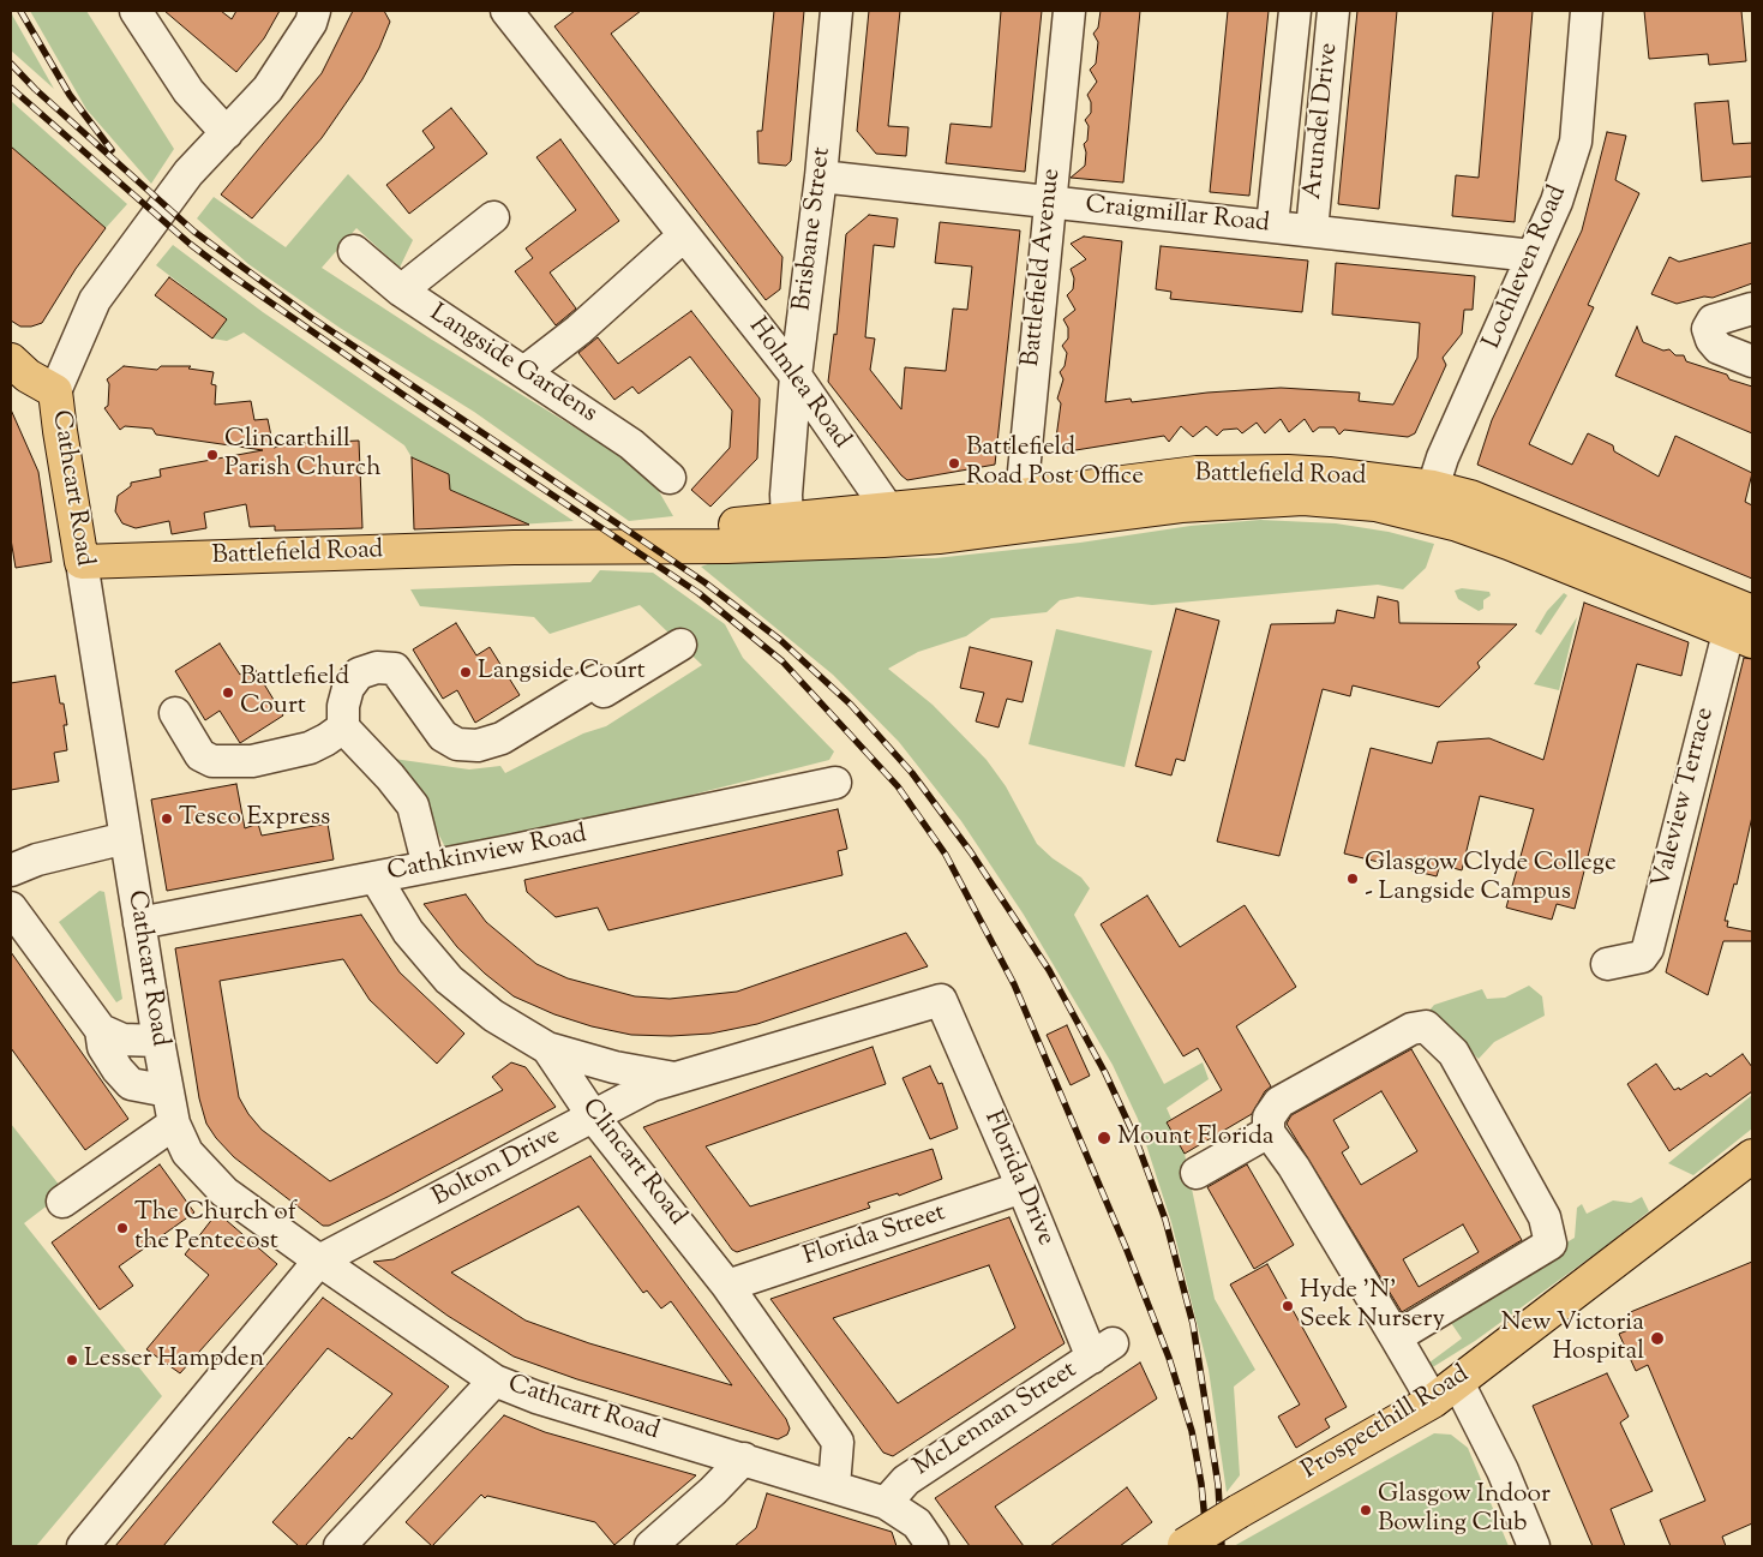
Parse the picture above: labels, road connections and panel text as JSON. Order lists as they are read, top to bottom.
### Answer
{
  "streets": {
    "main road": ["Battlefield Road", "Cathcart Road", "Prospecthill Road"],
    "street": [
      "Arundel Drive",
      "Craigmillar Road",
      "Brisbane Street",
      "Battlefield Avenue",
      "Lochleven Road",
      "Langside Gardens",
      "Holmlea Road",
      "Valeview Terrace",
      "Cathkinview Road",
      "Clincart Road",
      "Bolton Drive",
      "Florida Drive",
      "Florida Street",
      "McLennan Street"
    ]
  },
  "crossings": [
    ["Arundel Drive", "Craigmillar Road"],
    ["Craigmillar Road", "Brisbane Street"],
    ["Craigmillar Road", "Battlefield Avenue"],
    ["Craigmillar Road", "Lochleven Road"],
    ["Brisbane Street", "Holmlea Road"],
    ["Brisbane Street", "Battlefield Road"],
    ["Battlefield Avenue", "Battlefield Road"],
    ["Lochleven Road", "Battlefield Road"],
    ["Holmlea Road", "Battlefield Road"],
    ["Battlefield Road", "Cathcart Road"],
    ["Battlefield Road", "Valeview Terrace"],
    ["Cathcart Road", "Cathkinview Road"],
    ["Cathcart Road", "Clincart Road"],
    ["Cathcart Road", "Bolton Drive"],
    ["Cathcart Road", "McLennan Street"],
    ["Cathkinview Road", "Clincart Road"],
    ["Clincart Road", "Bolton Drive"],
    ["Clincart Road", "Florida Street"],
    ["Bolton Drive", "Florida Drive"],
    ["Florida Drive", "Florida Street"],
    ["Florida Drive", "McLennan Street"]
  ],
  "places": [
    "Clincarthill Parish Church",
    "Battlefield Road Post Office",
    "Langside Court",
    "Battlefield Court",
    "Tesco Express",
    "Glasgow Clyde College - Langside Campus",
    "Mount Florida",
    "The Church of the Pentecost",
    "Hyde 'N' Seek Nursery",
    "New Victoria Hospital",
    "Lesser Hampden",
    "Glasgow Indoor Bowling Club"
  ]
}
